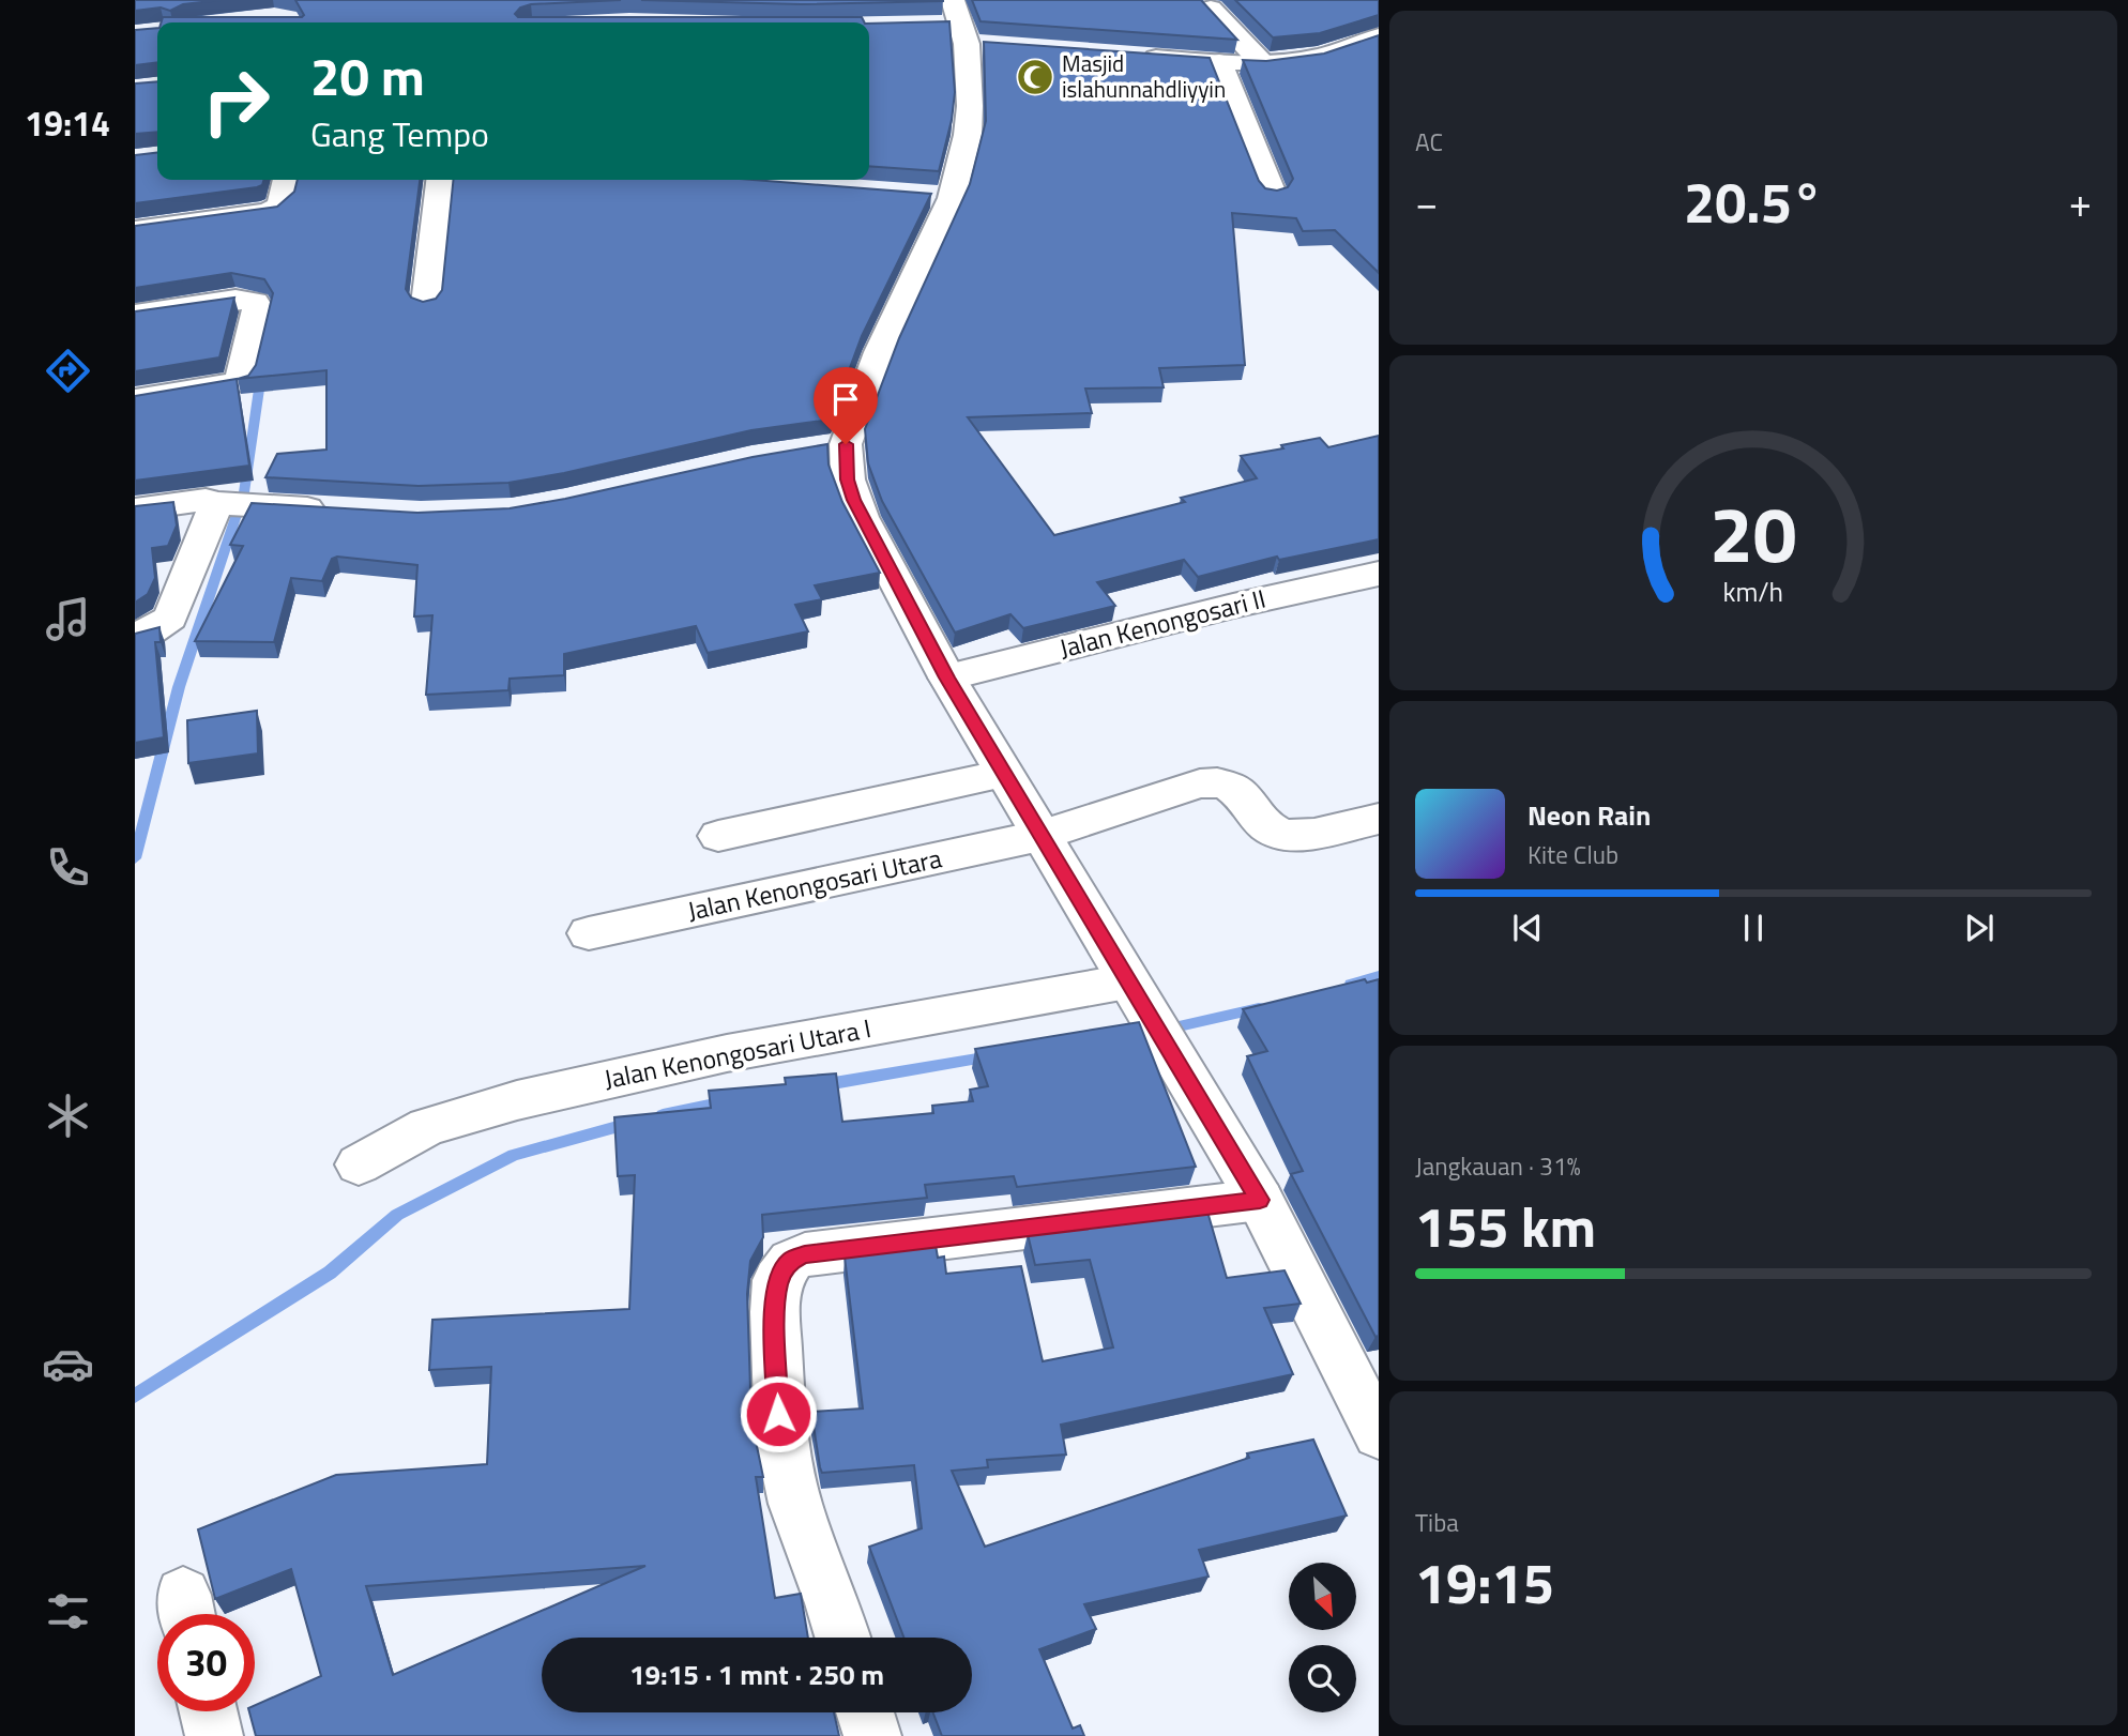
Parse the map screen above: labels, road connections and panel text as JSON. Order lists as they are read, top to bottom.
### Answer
{
  "streets": {
    "street": ["Jalan Kenongosari II", "Jalan Kenongosari Utara", "Jalan Kenongosari Utara I"]
  },
  "places": {
    "mosque": ["Masjid islahunnahdliyyin"]
  },
  "north": "bottom right",
  "page": {
    "tabs": "19:14",
    "tile": [
      "AC",
      ["Jangkauan · 31%", "155 km"],
      ["Tiba", "19:15"]
    ],
    "turn": ["20 m", "Gang Tempo"],
    "heat": ["−", "20.5°", "+"],
    "song": ["Neon Rain", "Kite Club"],
    "limit": "30",
    "trip": "19:15 · 1 mnt · 250 m",
    "gauge": ["20", "km/h"]
  }
}
